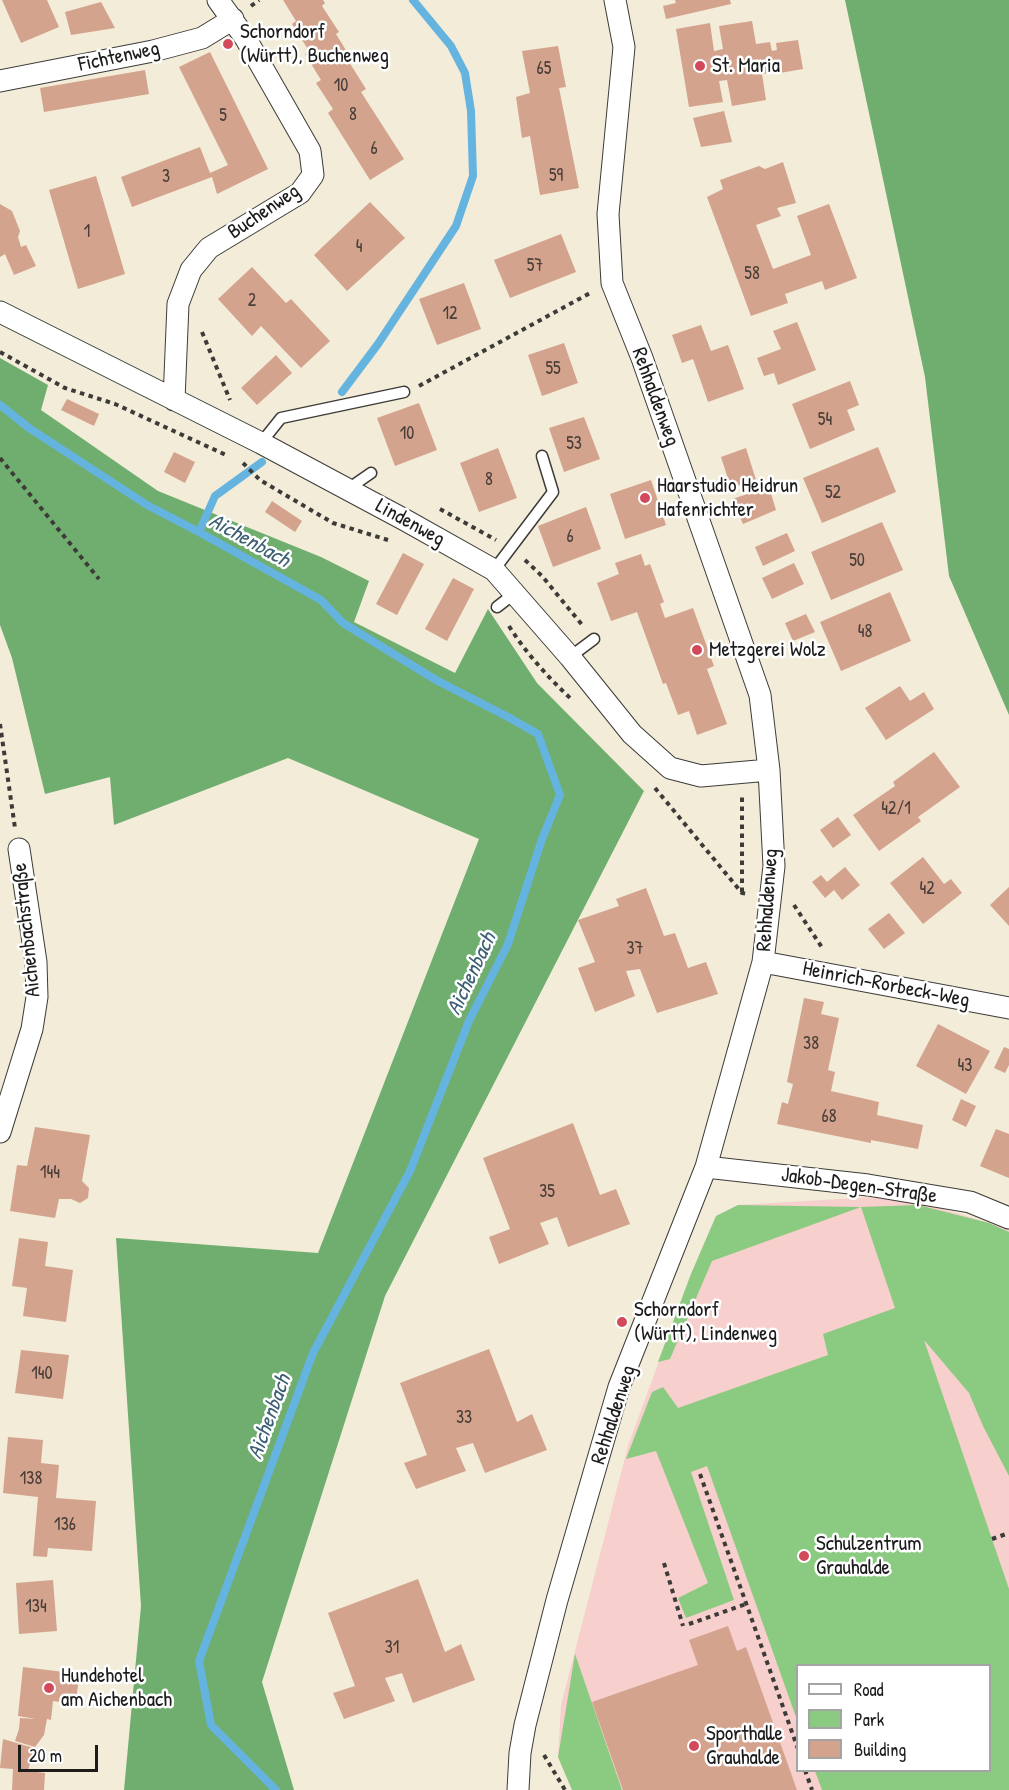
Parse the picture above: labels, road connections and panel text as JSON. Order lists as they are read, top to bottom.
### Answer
{
  "streets": {
    "street": [
      "Fichtenweg",
      "Buchenweg",
      "Rehhaldenweg",
      "Lindenweg",
      "Aichenbachstraße",
      "Heinrich-Rorbeck-Weg",
      "Jakob-Degen-Straße"
    ]
  },
  "crossings": [
    ["Fichtenweg", "Buchenweg"],
    ["Buchenweg", "Lindenweg"],
    ["Rehhaldenweg", "Lindenweg"],
    ["Rehhaldenweg", "Heinrich-Rorbeck-Weg"],
    ["Rehhaldenweg", "Jakob-Degen-Straße"]
  ],
  "water": ["Aichenbach"],
  "places": [
    "Schorndorf (Württ), Buchenweg",
    "St. Maria",
    "Haarstudio Heidrun Hafenrichter",
    "Metzgerei Wolz",
    "Schorndorf (Württ), Lindenweg",
    "Schulzentrum Grauhalde",
    "Hundehotel am Aichenbach",
    "Sporthalle Grauhalde"
  ],
  "house_numbers": [
    "65",
    "10",
    "8",
    "5",
    "6",
    "59",
    "3",
    "1",
    "4",
    "57",
    "58",
    "2",
    "12",
    "55",
    "54",
    "10",
    "53",
    "8",
    "52",
    "6",
    "50",
    "48",
    "42/1",
    "42",
    "37",
    "38",
    "43",
    "68",
    "144",
    "35",
    "140",
    "33",
    "138",
    "136",
    "134",
    "31"
  ],
  "legend": ["Road", "Park", "Building"],
  "scale_bar": "20 m"
}
